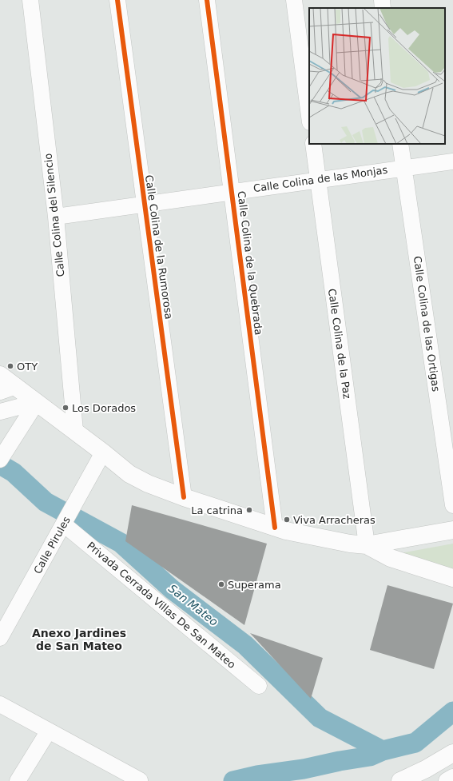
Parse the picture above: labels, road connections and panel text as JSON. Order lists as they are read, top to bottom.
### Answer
{
  "streets": {
    "street": [
      "Calle Colina de las Monjas",
      "Calle Colina del Silencio",
      "Calle Colina de la Rumorosa",
      "Calle Colina de la Quebrada",
      "Calle Colina de las Ortigas",
      "Calle Colina de la Paz",
      "Calle Pirules",
      "Privada Cerrada Villas De San Mateo"
    ]
  },
  "crossings": [
    ["Calle Colina de las Monjas", "Calle Colina del Silencio"],
    ["Calle Colina de las Monjas", "Calle Colina de la Rumorosa"],
    ["Calle Colina de las Monjas", "Calle Colina de la Quebrada"],
    ["Calle Colina de las Monjas", "Calle Colina de las Ortigas"],
    ["Calle Colina de las Monjas", "Calle Colina de la Paz"],
    ["Calle Pirules", "Privada Cerrada Villas De San Mateo"]
  ],
  "districts": ["Anexo Jardines de San Mateo"],
  "water": ["San Mateo"],
  "places": [
    "OTY",
    "Los Dorados",
    "La catrina",
    "Viva Arracheras",
    "Superama"
  ]
}
